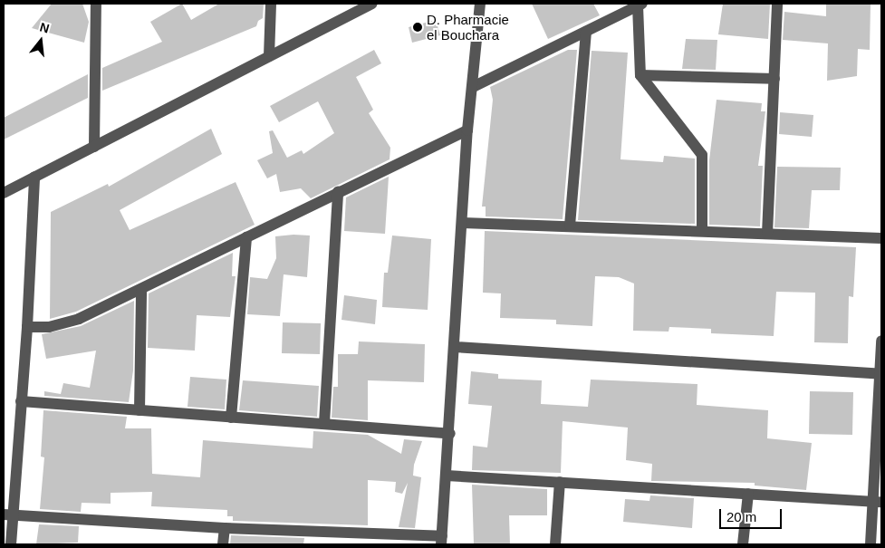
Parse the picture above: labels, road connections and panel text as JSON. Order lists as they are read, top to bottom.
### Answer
{
  "places": ["D. Pharmacie el Bouchara"],
  "scale_bar": "20 m",
  "north": "top"
}
